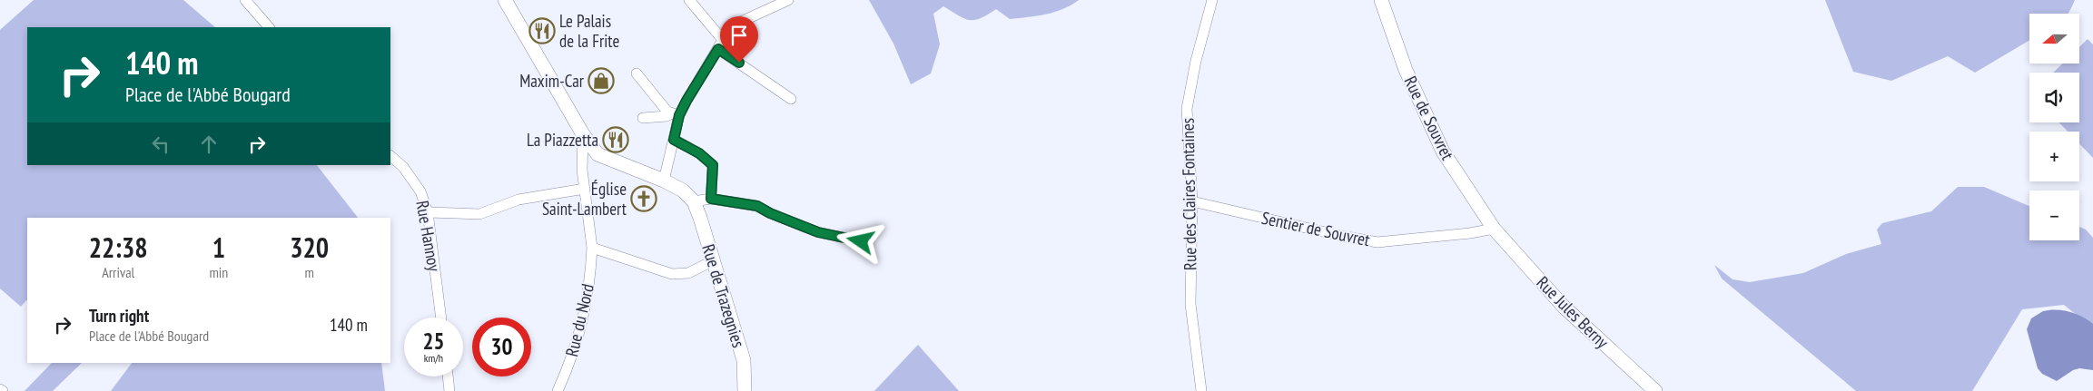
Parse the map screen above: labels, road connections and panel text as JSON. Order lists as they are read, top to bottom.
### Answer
{
  "streets": {
    "main road": ["Rue de Souvret", "Rue de Trazegnies", "Rue Jules Berny"],
    "street": [
      "Rue des Claires Fontaines",
      "Sentier de Souvret",
      "Rue Hannoy",
      "Rue du Nord"
    ]
  },
  "crossings": [
    ["Rue de Souvret", "Sentier de Souvret"],
    ["Rue de Souvret", "Rue Jules Berny"],
    ["Rue des Claires Fontaines", "Sentier de Souvret"],
    ["Sentier de Souvret", "Rue Jules Berny"]
  ],
  "places": {
    "restaurant": ["Le Palais de la Frite", "La Piazzetta"],
    "shop": ["Maxim-Car"],
    "church": ["Église Saint-Lambert"]
  },
  "north": "left",
  "page": {
    "map_buttons": ["+", "−"],
    "turn": ["140 m", "Place de l'Abbé Bougard"],
    "eta": [
      "22:38",
      "Arrival",
      "1",
      "min",
      "320",
      "m"
    ],
    "list": [
      {
        "name": "Turn right",
        "note": "Place de l'Abbé Bougard",
        "value": "140 m"
      }
    ],
    "speed": "25 km/h",
    "limit": "30"
  }
}
